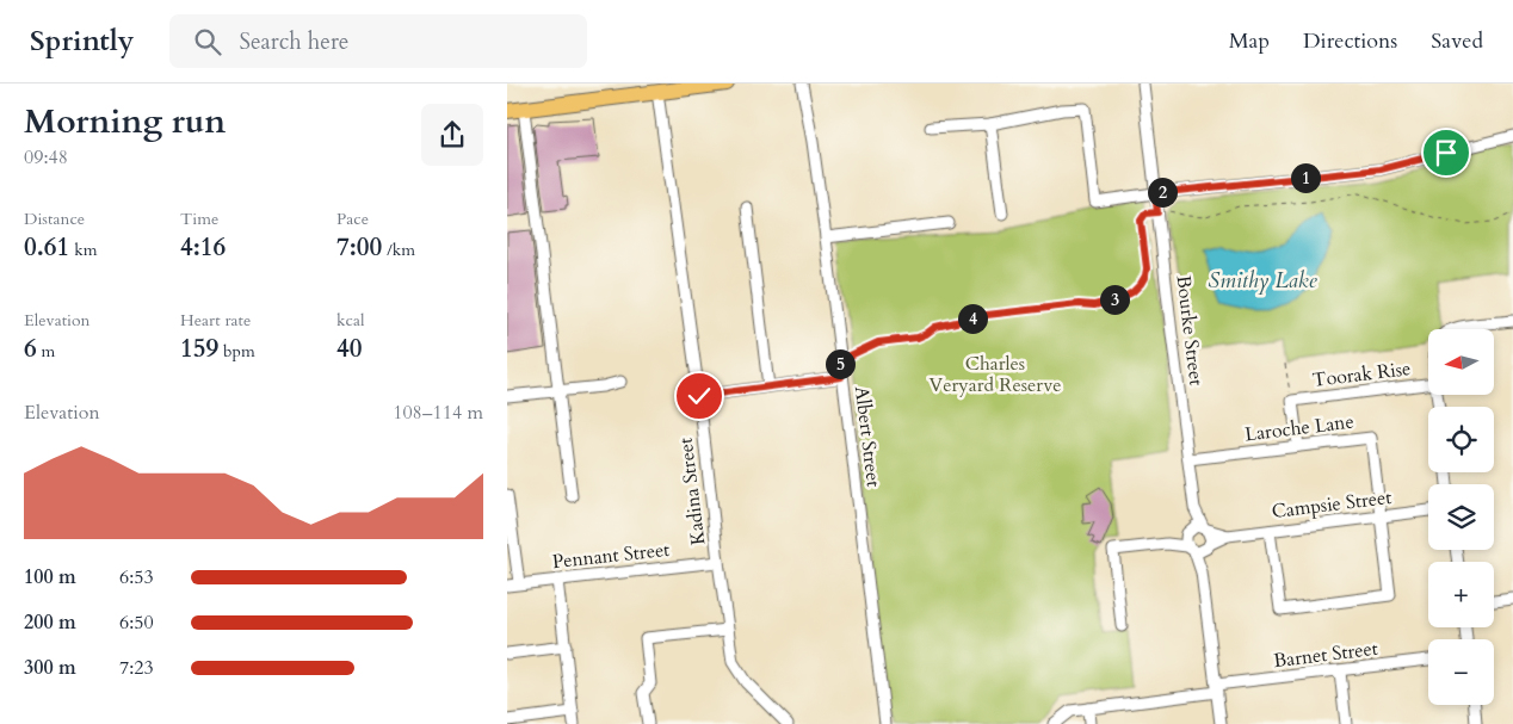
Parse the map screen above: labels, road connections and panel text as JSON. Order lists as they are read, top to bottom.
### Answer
{
  "streets": {
    "street": [
      "Bourke Street",
      "Toorak Rise",
      "Laroche Lane",
      "Albert Street",
      "Kadina Street",
      "Campsie Street",
      "Pennant Street",
      "Barnet Street"
    ]
  },
  "crossings": [
    ["Bourke Street", "Laroche Lane"],
    ["Bourke Street", "Campsie Street"],
    ["Laroche Lane", "Campsie Street"],
    ["Kadina Street", "Pennant Street"]
  ],
  "water": ["Smithy Lake"],
  "parks": ["Charles Veryard Reserve"],
  "north": "left",
  "page": {
    "header": "Sprintly",
    "search": "Search here",
    "nav": ["Map", "Directions", "Saved"],
    "heading": ["Morning run", "09:48"],
    "pins": [
      "1",
      "2",
      "3",
      "4",
      "5"
    ],
    "stats": [
      ["Distance", "0.61 km"],
      ["Time", "4:16"],
      ["Pace", "7:00 /km"],
      ["Elevation", "6 m"],
      ["Heart rate", "159 bpm"],
      ["kcal", "40"]
    ],
    "map_buttons": ["+", "−"],
    "chart": ["Elevation", "108–114 m"],
    "list": [
      {
        "name": "100 m",
        "note": "6:53"
      },
      {
        "name": "200 m",
        "note": "6:50"
      },
      {
        "name": "300 m",
        "note": "7:23"
      }
    ]
  }
}
